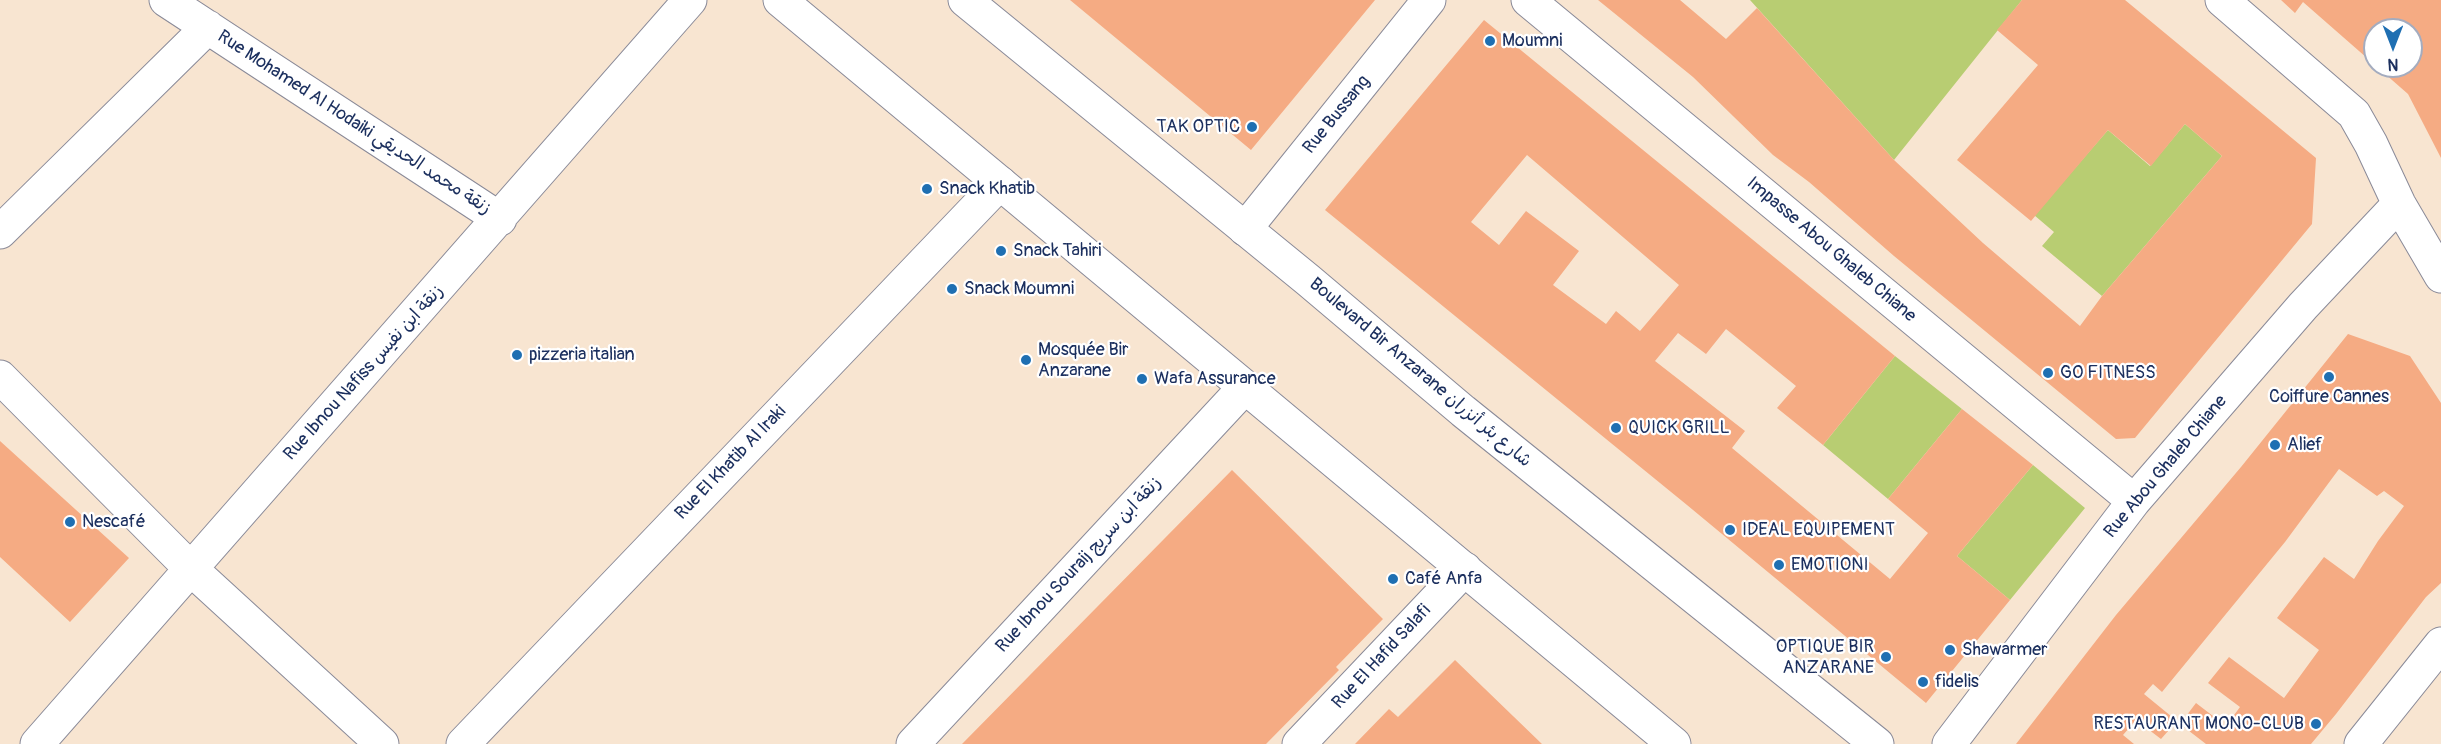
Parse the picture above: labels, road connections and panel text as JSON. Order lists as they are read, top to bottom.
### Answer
{
  "streets": {
    "street": [
      "Rue Bussang",
      "Rue Mohamed Al Hodaiki زنقة محمد الحديقي",
      "Impasse Abou Ghaleb Chiane",
      "Rue Ibnou Nafiss زنقة ابن نفيس",
      "Boulevard Bir Anzarane شارع بئر أنزران",
      "Rue El Khatib Al Iraki",
      "Rue Abou Ghaleb Chiane",
      "Rue Ibnou Souraij زنقة ابن سريج",
      "Rue El Hafid Salafi"
    ]
  },
  "crossings": [
    ["Rue Bussang", "Boulevard Bir Anzarane شارع بئر أنزران"],
    ["Rue Mohamed Al Hodaiki زنقة محمد الحديقي", "Rue Ibnou Nafiss زنقة ابن نفيس"],
    ["Impasse Abou Ghaleb Chiane", "Rue Abou Ghaleb Chiane"]
  ],
  "places": [
    "Moumni",
    "TAK OPTIC",
    "Snack Khatib",
    "Snack Tahiri",
    "Snack Moumni",
    "pizzeria italian",
    "Mosquée Bir Anzarane",
    "GO FITNESS",
    "Coiffure Cannes",
    "Wafa Assurance",
    "QUICK GRILL",
    "Alief",
    "Nescafé",
    "IDEAL EQUIPEMENT",
    "EMOTIONI",
    "Café Anfa",
    "Shawarmer",
    "OPTIQUE BIR ANZARANE",
    "fidelis",
    "RESTAURANT MONO-CLUB"
  ],
  "north": "bottom"
}
